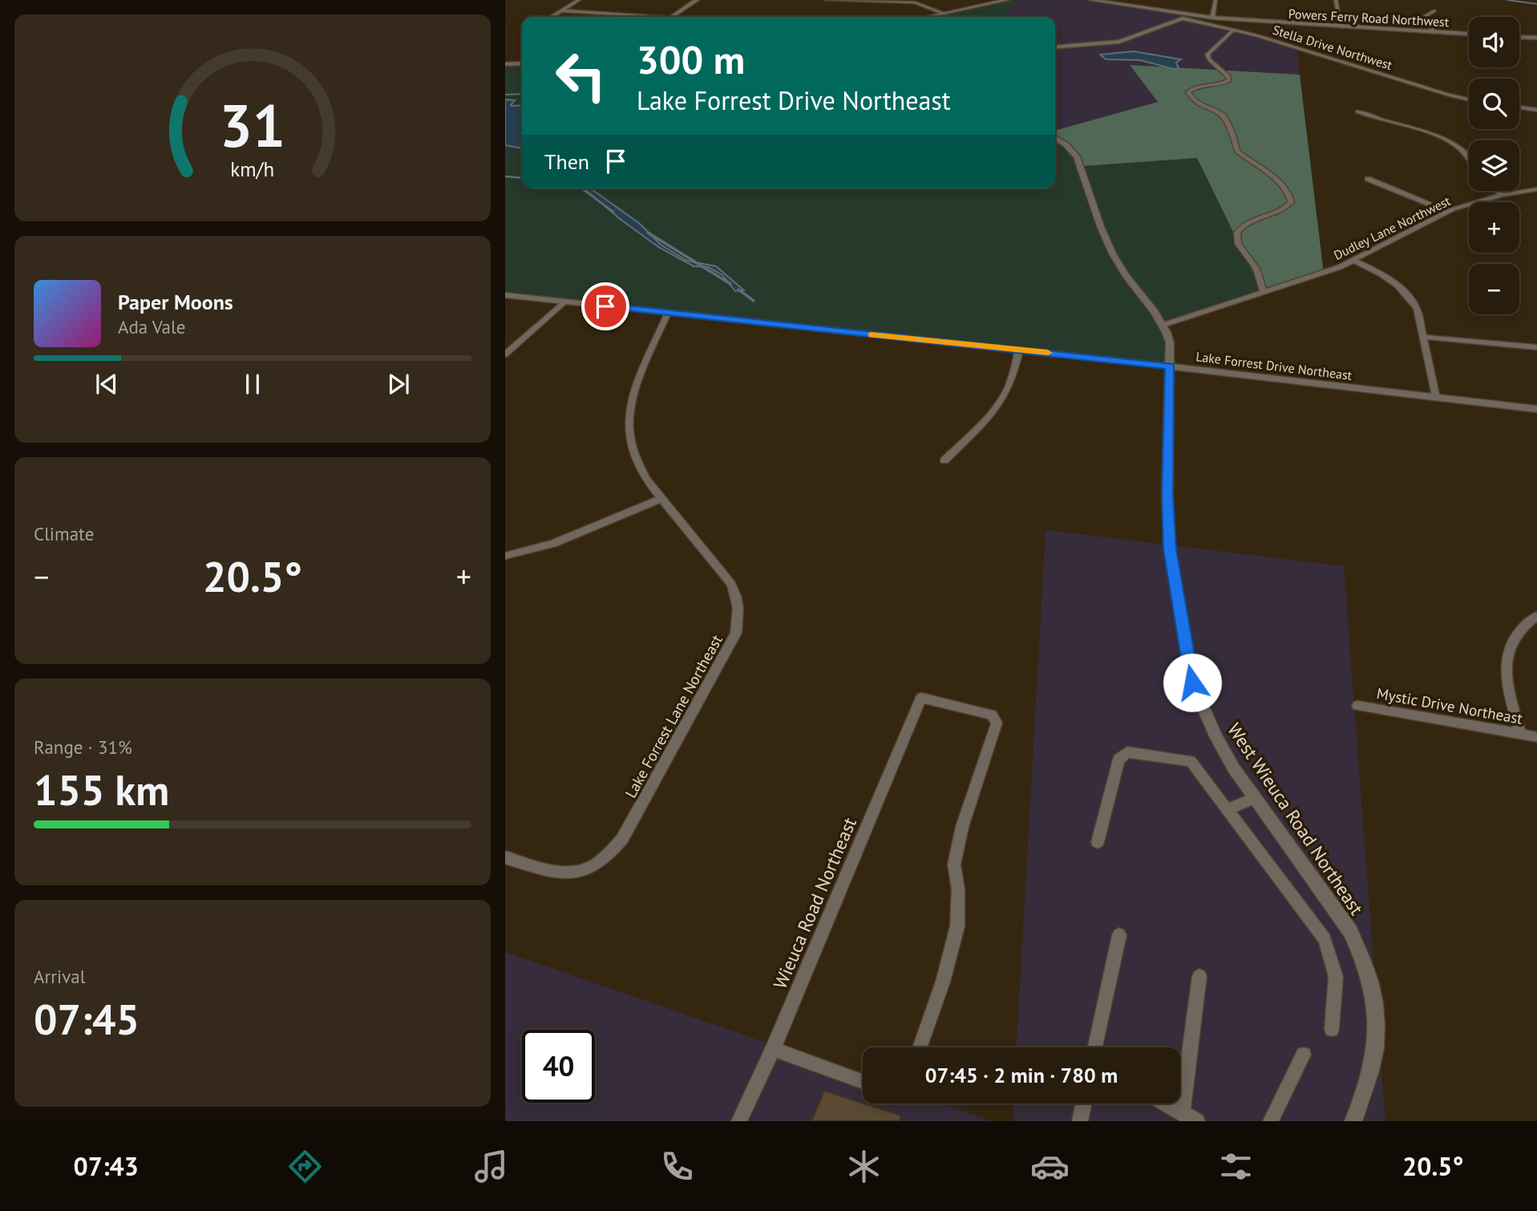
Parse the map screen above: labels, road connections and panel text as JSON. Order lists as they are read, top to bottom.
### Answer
{
  "streets": {
    "street": [
      "Powers Ferry Road Northwest",
      "Stella Drive Northwest",
      "Dudley Lane Northwest",
      "Lake Forrest Drive Northeast",
      "Mystic Drive Northeast",
      "Lake Forrest Lane Northeast",
      "West Wieuca Road Northeast",
      "Wieuca Road Northeast"
    ]
  },
  "crossings": [
    ["Powers Ferry Road Northwest", "Stella Drive Northwest"],
    ["Dudley Lane Northwest", "West Wieuca Road Northeast"],
    ["Lake Forrest Drive Northeast", "Lake Forrest Lane Northeast"],
    ["Lake Forrest Drive Northeast", "West Wieuca Road Northeast"]
  ],
  "page": {
    "map_buttons": ["+", "−"],
    "turn": ["300 m", "Lake Forrest Drive Northeast"],
    "then": "Then",
    "song": ["Paper Moons", "Ada Vale"],
    "tile": [
      "Climate",
      ["Range · 31%", "155 km"],
      ["Arrival", "07:45"]
    ],
    "heat": ["−", "20.5°", "+"],
    "limit": "40",
    "trip": "07:45 · 2 min · 780 m",
    "tabs": ["07:43", "20.5°"],
    "gauge": ["31", "km/h"]
  }
}
